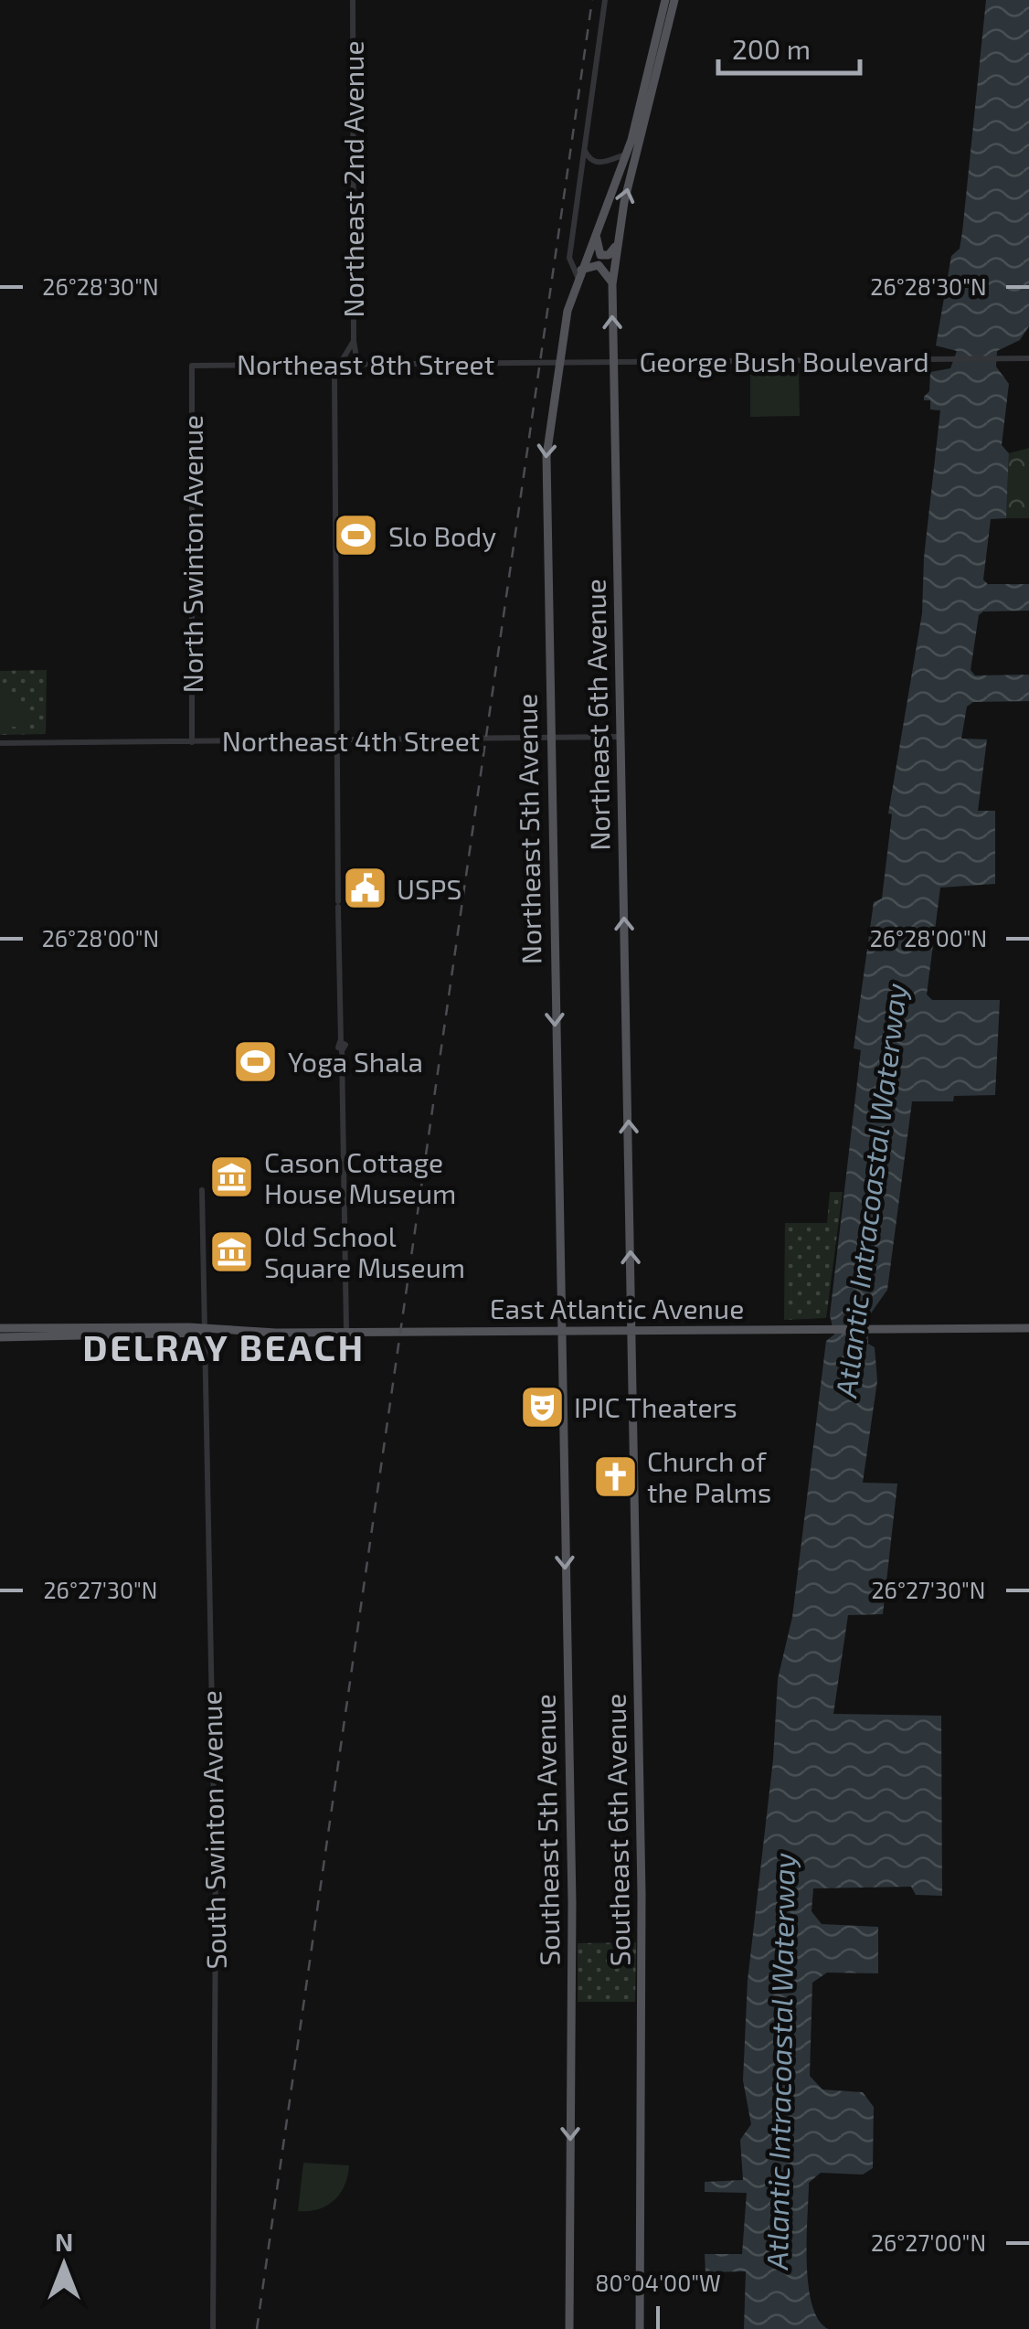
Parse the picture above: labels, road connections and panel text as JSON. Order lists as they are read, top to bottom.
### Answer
{
  "streets": {
    "main road": [
      "Northeast 6th Avenue",
      "Northeast 5th Avenue",
      "East Atlantic Avenue",
      "Southeast 5th Avenue",
      "Southeast 6th Avenue"
    ],
    "street": [
      "Northeast 2nd Avenue",
      "George Bush Boulevard",
      "Northeast 8th Street",
      "North Swinton Avenue",
      "Northeast 4th Street",
      "South Swinton Avenue"
    ]
  },
  "crossings": [
    ["Northeast 2nd Avenue", "Northeast 8th Street"],
    ["Northeast 2nd Avenue", "Northeast 4th Street"],
    ["Northeast 2nd Avenue", "East Atlantic Avenue"],
    ["George Bush Boulevard", "Northeast 8th Street"],
    ["George Bush Boulevard", "Northeast 6th Avenue"],
    ["George Bush Boulevard", "Northeast 5th Avenue"],
    ["Northeast 8th Street", "North Swinton Avenue"],
    ["North Swinton Avenue", "Northeast 4th Street"],
    ["Northeast 6th Avenue", "Northeast 4th Street"],
    ["Northeast 6th Avenue", "East Atlantic Avenue"],
    ["Northeast 6th Avenue", "Southeast 6th Avenue"],
    ["Northeast 4th Street", "Northeast 5th Avenue"],
    ["Northeast 5th Avenue", "East Atlantic Avenue"],
    ["Northeast 5th Avenue", "Southeast 5th Avenue"],
    ["East Atlantic Avenue", "South Swinton Avenue"],
    ["East Atlantic Avenue", "Southeast 5th Avenue"],
    ["East Atlantic Avenue", "Southeast 6th Avenue"]
  ],
  "one_way": ["Northeast 6th Avenue", "Northeast 5th Avenue", "Southeast 5th Avenue"],
  "districts": ["DELRAY BEACH"],
  "water": ["Atlantic Intracoastal Waterway"],
  "places": {
    "sports": ["Slo Body", "Yoga Shala"],
    "public building": ["USPS"],
    "museum": ["Cason Cottage House Museum", "Old School Square Museum"],
    "theatre": ["IPIC Theaters"],
    "church": ["Church of the Palms"]
  },
  "scale_bar": "200 m",
  "north": "top",
  "coordinates": [
    "26°28'30\"N",
    "26°28'00\"N",
    "26°27'30\"N",
    "26°27'00\"N",
    "80°04'00\"W"
  ]
}
